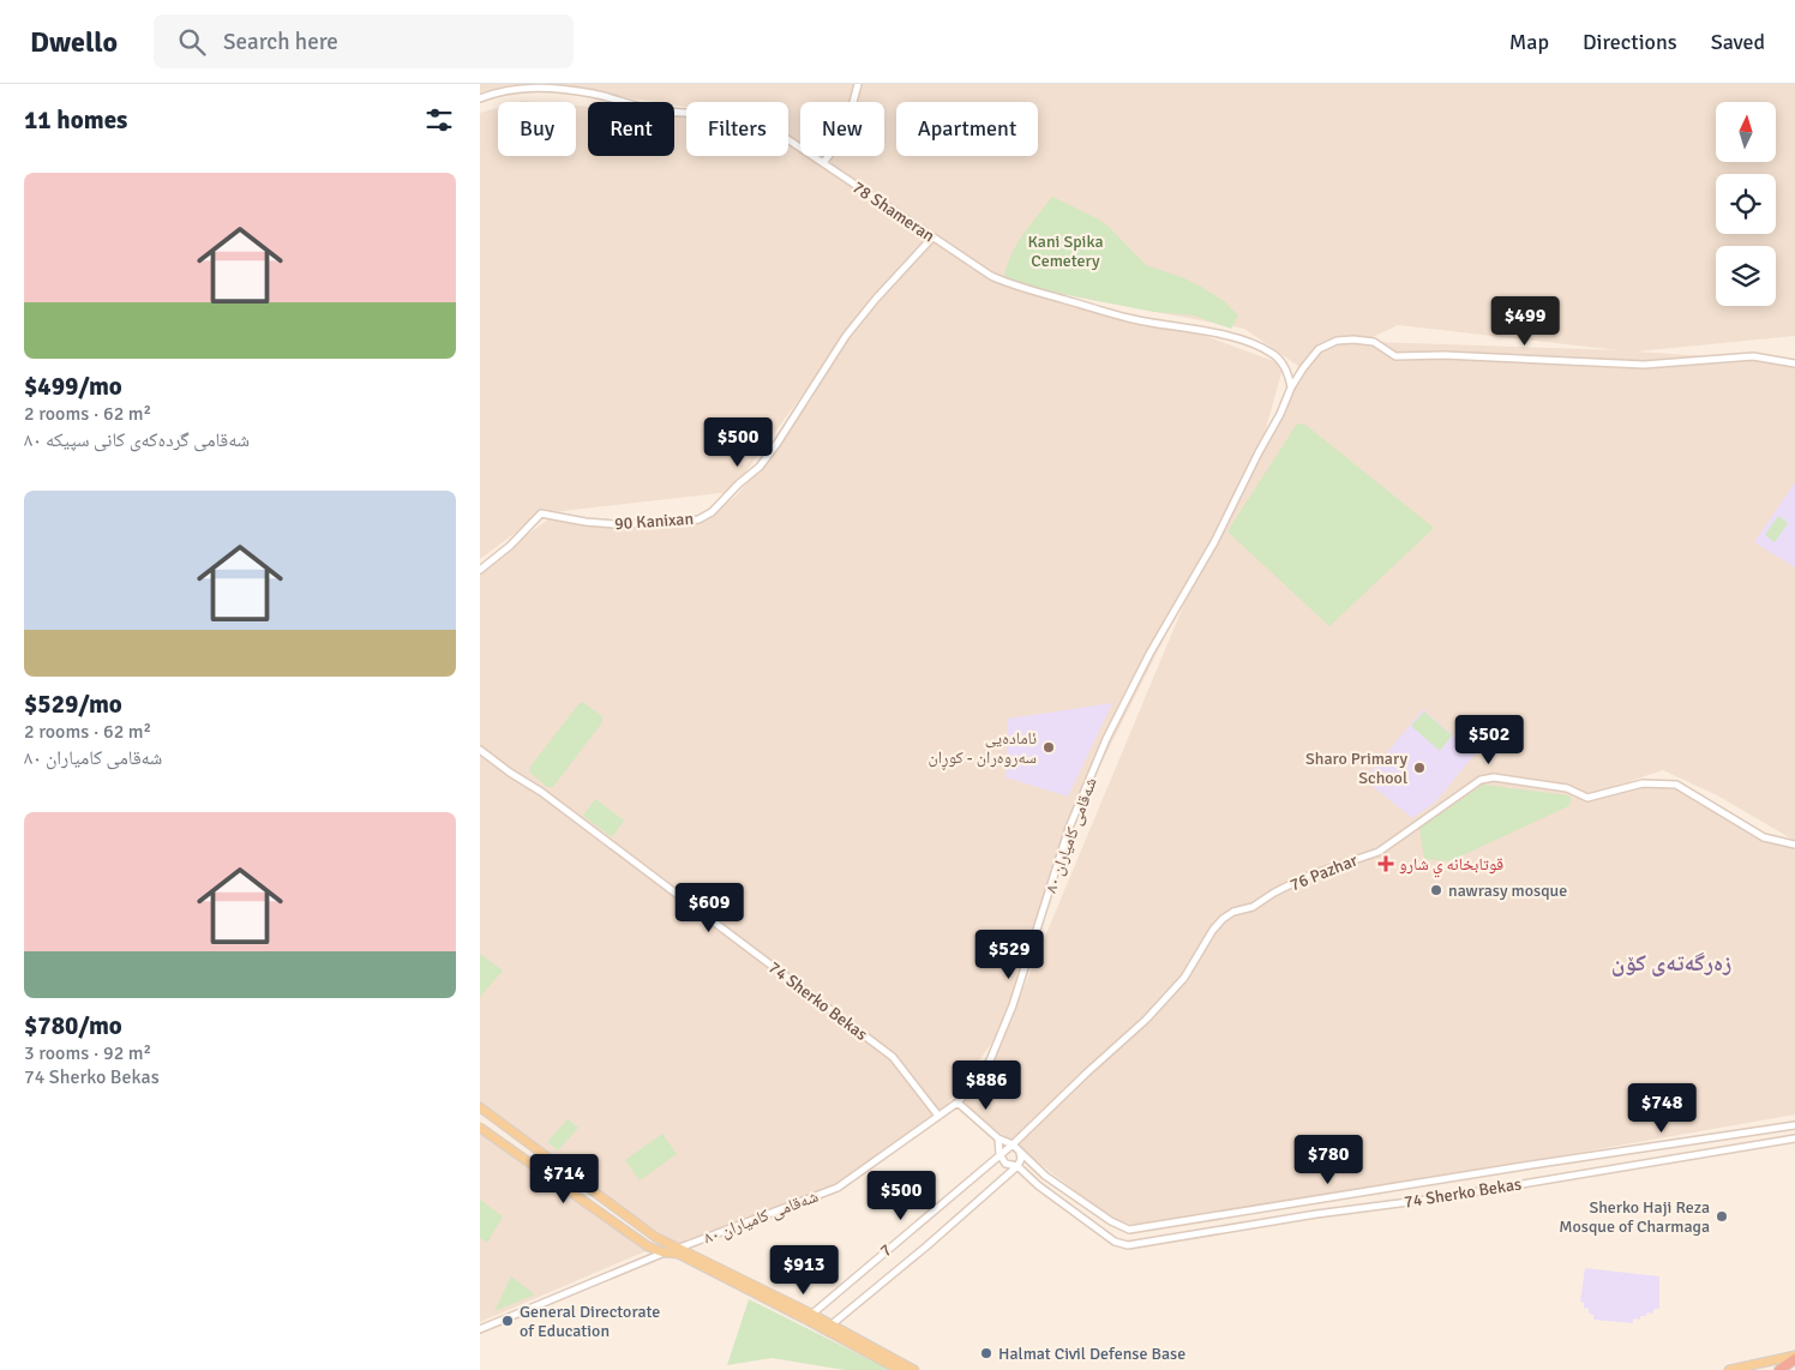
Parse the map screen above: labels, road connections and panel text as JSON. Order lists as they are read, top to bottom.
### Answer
{
  "streets": {
    "street": [
      "78 Shameran",
      "90 Kanixan",
      "شەقامی کامیاران ٨٠",
      "76 Pazhar",
      "74 Sherko Bekas",
      "7"
    ]
  },
  "crossings": [
    ["78 Shameran", "90 Kanixan"],
    ["78 Shameran", "شەقامی کامیاران ٨٠"],
    ["شەقامی کامیاران ٨٠", "74 Sherko Bekas"],
    ["76 Pazhar", "7"],
    ["74 Sherko Bekas", "7"]
  ],
  "districts": ["زەرگەتەی کۆن"],
  "parks": ["Kani Spika Cemetery"],
  "places": {
    "other": [
      "ئامادەیی سەروەران - کوڕان",
      "Sharo Primary School",
      "nawrasy mosque",
      "Sherko Haji Reza Mosque of Charmaga",
      "General Directorate of Education",
      "Halmat Civil Defense Base"
    ],
    "health": ["قوتابخانه ي شارو"]
  },
  "north": "top",
  "page": {
    "header": "Dwello",
    "search": "Search here",
    "nav": ["Map", "Directions", "Saved"],
    "heading": "11 homes",
    "chip": [
      "Buy",
      "Rent",
      "Filters",
      "New",
      "Apartment"
    ],
    "list": [
      {
        "name": "$499/mo",
        "note": "2 rooms · 62 m² · شەقامی گردەکەی کانی سپیکە ٨٠"
      },
      {
        "name": "$529/mo",
        "note": "2 rooms · 62 m² · شەقامی کامیاران ٨٠"
      },
      {
        "name": "$780/mo",
        "note": "3 rooms · 92 m² · 74 Sherko Bekas"
      }
    ],
    "price": [
      "$499",
      "$500",
      "$502",
      "$609",
      "$529",
      "$886",
      "$748",
      "$780",
      "$714",
      "$500",
      "$913"
    ]
  }
}
